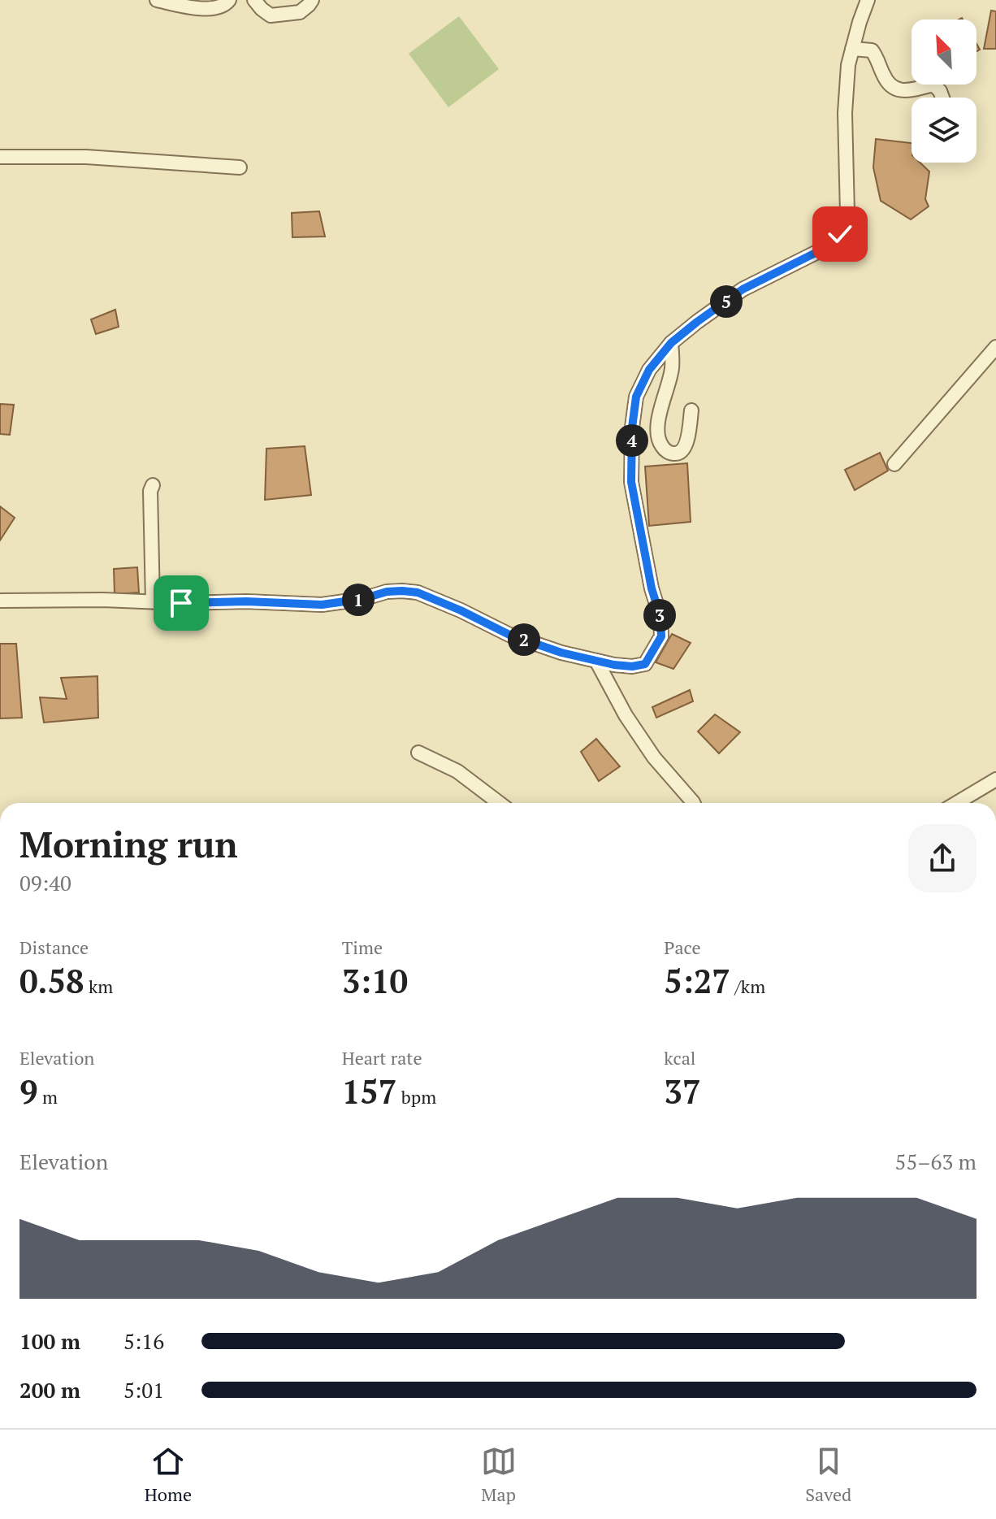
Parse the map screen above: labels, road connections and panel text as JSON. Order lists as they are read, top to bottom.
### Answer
{
  "north": "top left",
  "page": {
    "pins": [
      "5",
      "4",
      "1",
      "3",
      "2"
    ],
    "heading": ["Morning run", "09:40"],
    "stats": [
      ["Distance", "0.58 km"],
      ["Time", "3:10"],
      ["Pace", "5:27 /km"],
      ["Elevation", "9 m"],
      ["Heart rate", "157 bpm"],
      ["kcal", "37"]
    ],
    "chart": ["Elevation", "55–63 m"],
    "list": [
      {
        "name": "100 m",
        "note": "5:16"
      },
      {
        "name": "200 m",
        "note": "5:01"
      }
    ],
    "tabs": ["Home", "Map", "Saved"]
  }
}
